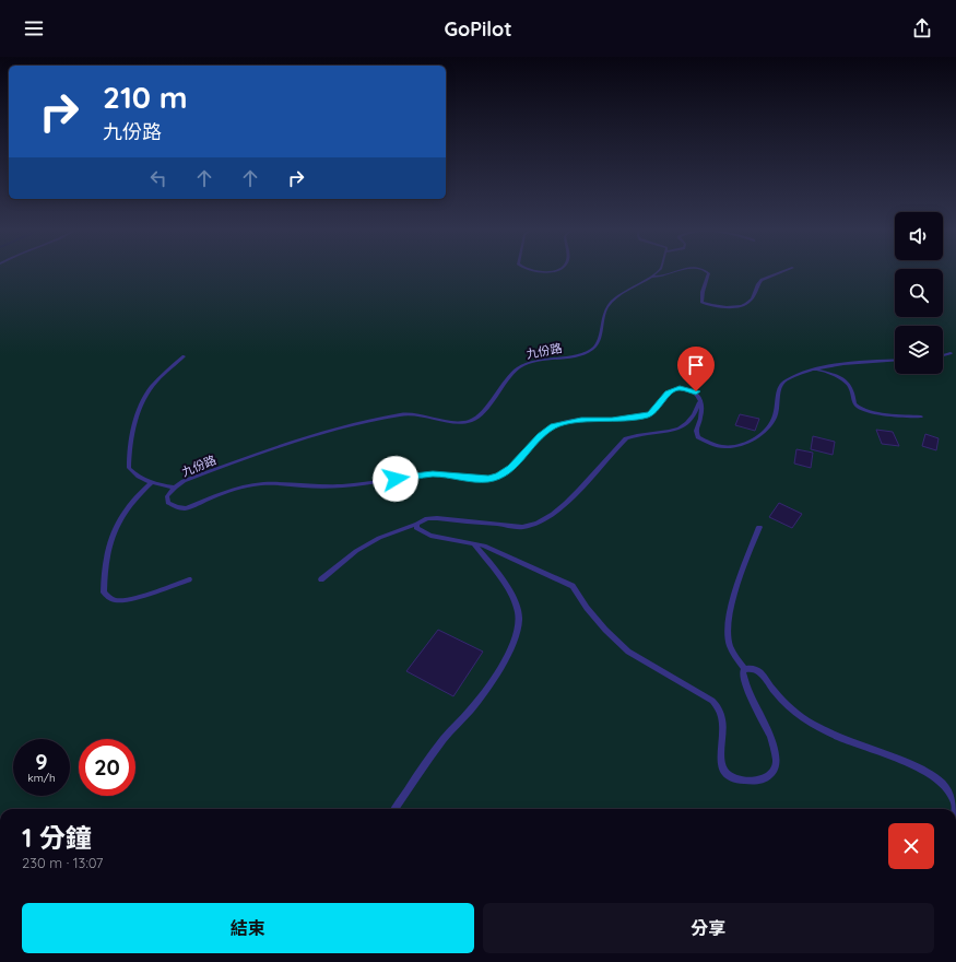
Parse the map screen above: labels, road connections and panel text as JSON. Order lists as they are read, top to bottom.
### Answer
{
  "streets": {
    "lane": ["九份路"]
  },
  "page": {
    "header": "GoPilot",
    "turn": ["210 m", "九份路"],
    "speed": "9 km/h",
    "limit": "20",
    "heading": ["1 分鐘", "230 m · 13:07"],
    "buttons": ["結束", "分享"]
  }
}
